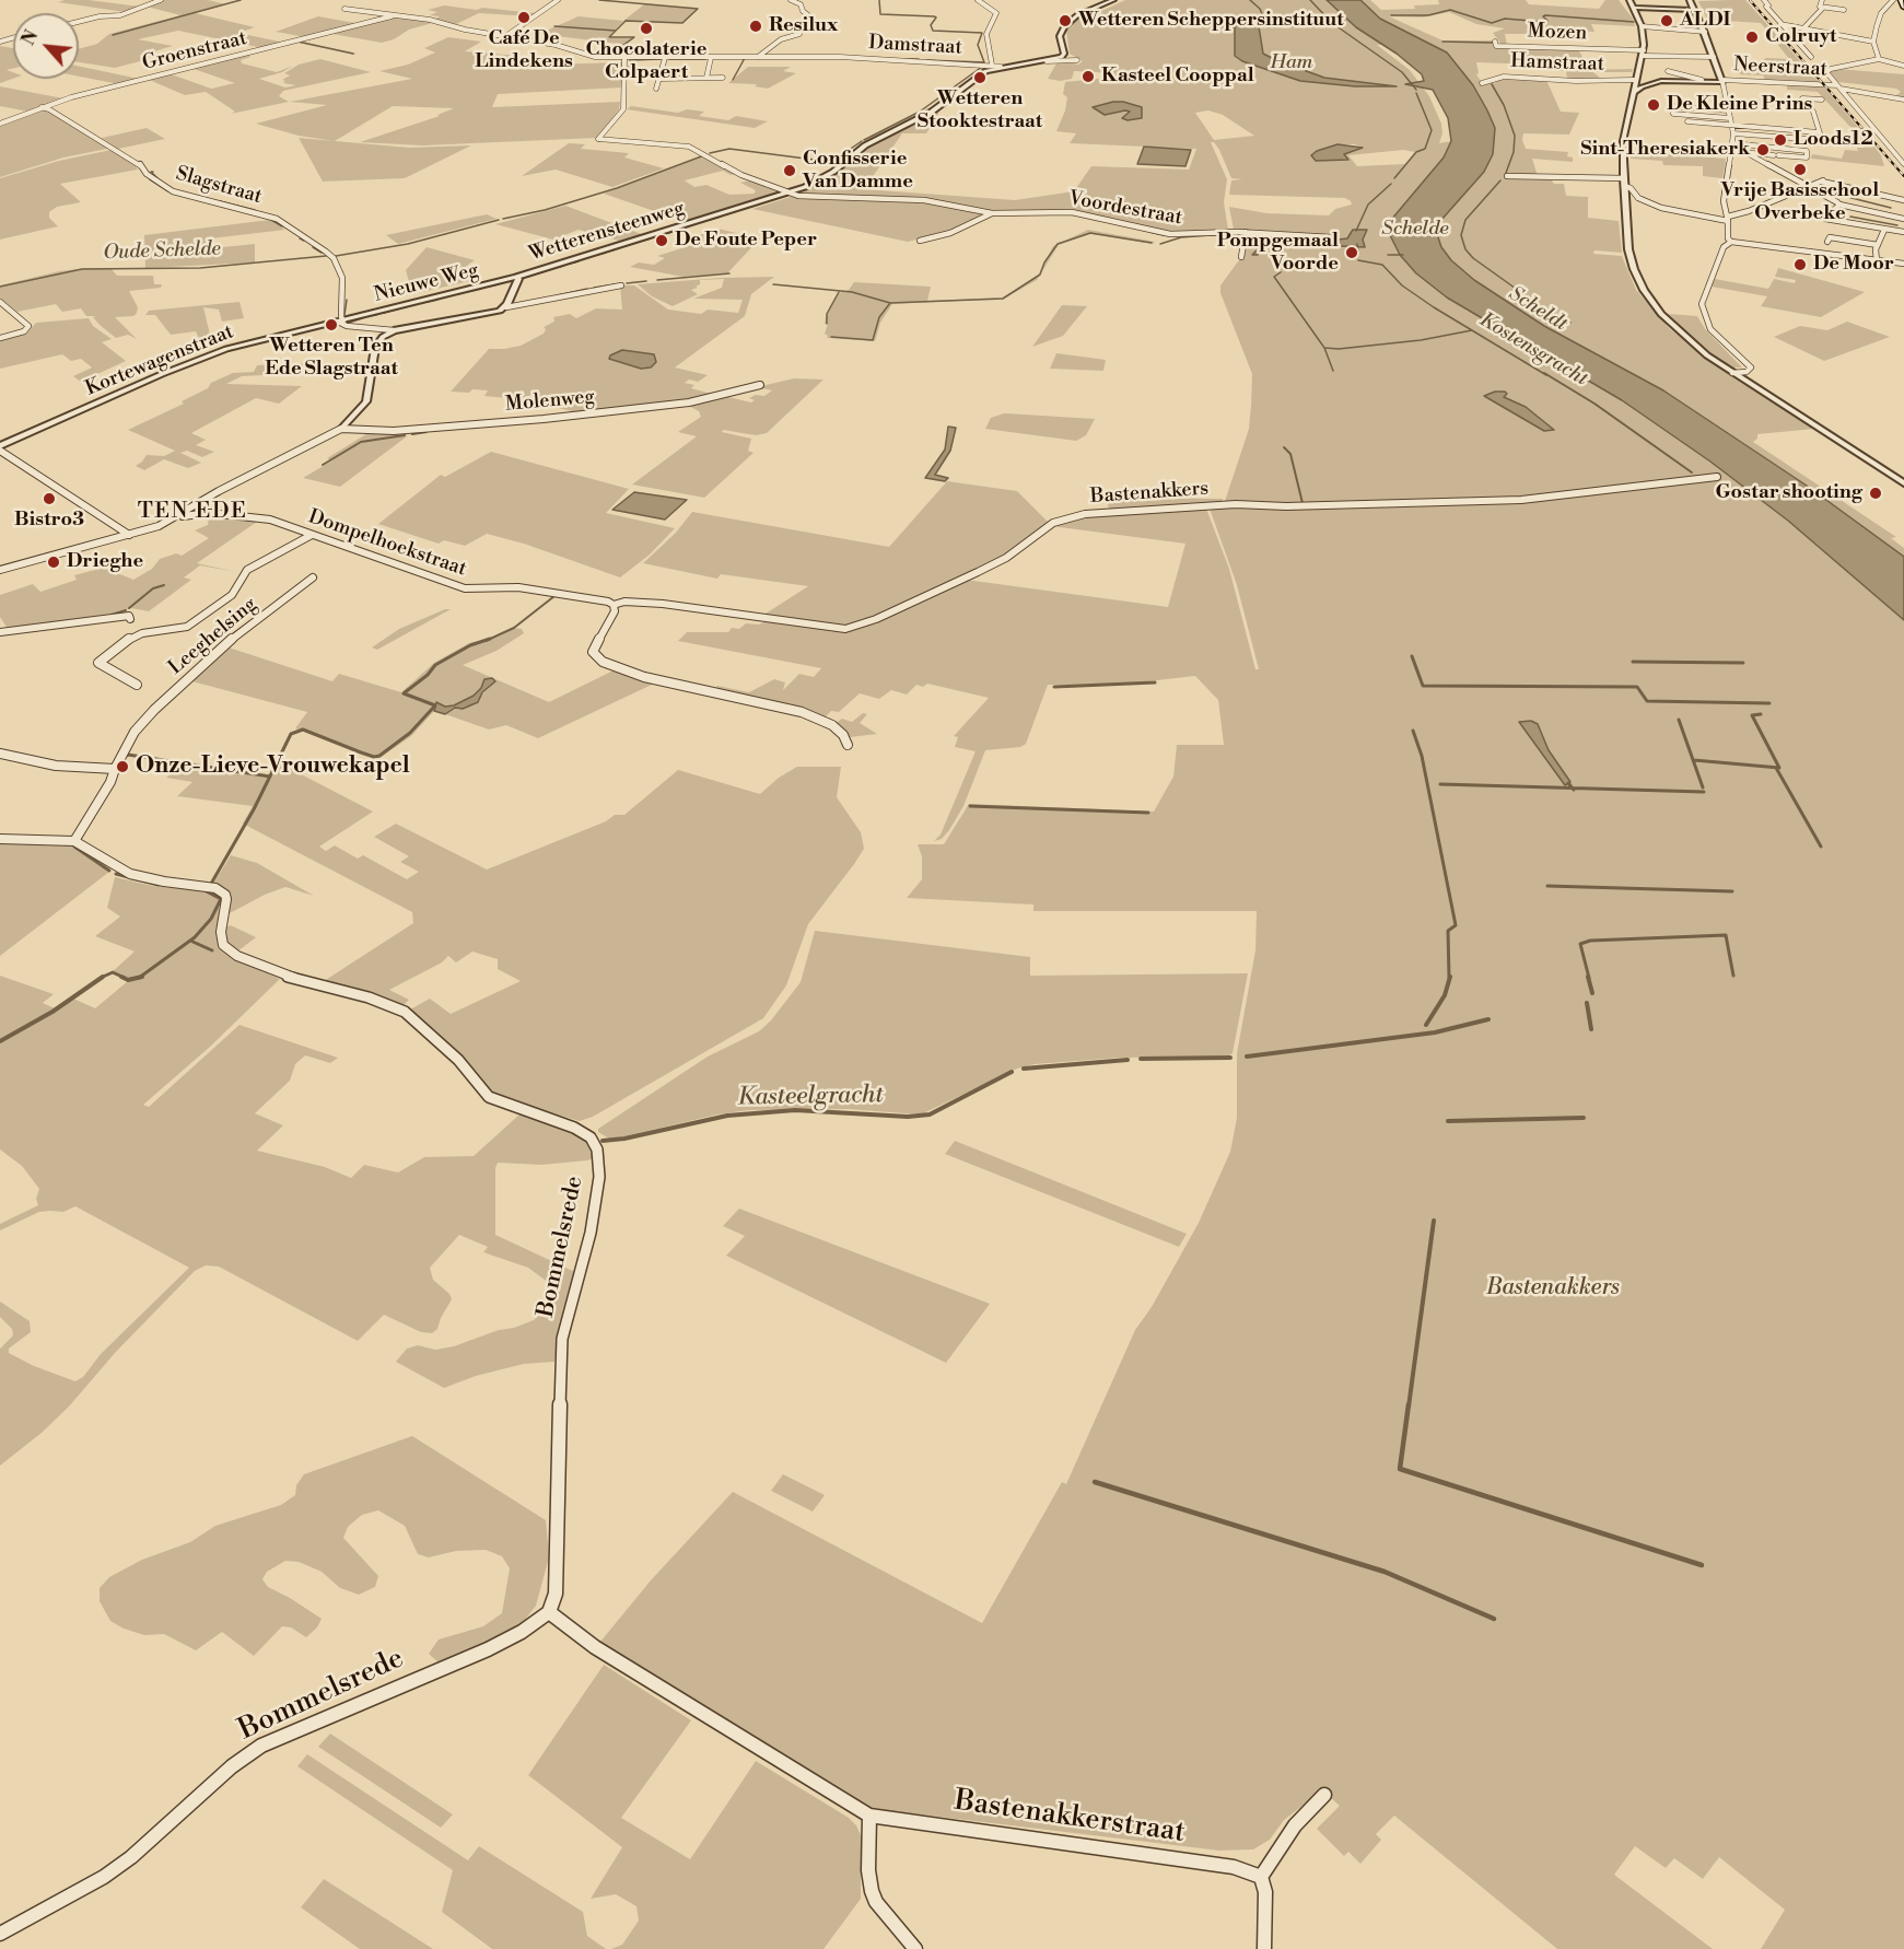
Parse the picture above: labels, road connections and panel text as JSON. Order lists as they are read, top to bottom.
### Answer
{
  "streets": {
    "street": [
      "Mozen",
      "Damstraat",
      "Groenstraat",
      "Hamstraat",
      "Neerstraat",
      "Slagstraat",
      "Voordestraat",
      "Wetterensteenweg",
      "Nieuwe Weg",
      "Kortewagenstraat",
      "Molenweg",
      "Bastenakkers",
      "Dompelhoekstraat",
      "Leeghelsing",
      "Bommelsrede",
      "Bastenakkerstraat"
    ]
  },
  "crossings": [
    ["Damstraat", "Wetterensteenweg"],
    ["Groenstraat", "Slagstraat"],
    ["Slagstraat", "Nieuwe Weg"],
    ["Slagstraat", "Kortewagenstraat"],
    ["Voordestraat", "Wetterensteenweg"],
    ["Wetterensteenweg", "Nieuwe Weg"],
    ["Nieuwe Weg", "Kortewagenstraat"],
    ["Bastenakkers", "Dompelhoekstraat"],
    ["Dompelhoekstraat", "Leeghelsing"],
    ["Leeghelsing", "Bommelsrede"]
  ],
  "districts": ["TEN EDE"],
  "water": [
    "Schelde",
    "Oude Schelde",
    "Scheldt",
    "Kostensgracht",
    "Kasteelgracht"
  ],
  "parks": ["Ham", "Bastenakkers"],
  "places": [
    "Café De Lindekens",
    "Wetteren Scheppersinstituut",
    "ALDI",
    "Resilux",
    "Chocolaterie Colpaert",
    "Colruyt",
    "Kasteel Cooppal",
    "Wetteren Stooktestraat",
    "De Kleine Prins",
    "Loods12",
    "Sint-Theresiakerk",
    "Vrije Basisschool Overbeke",
    "Confisserie Van Damme",
    "De Foute Peper",
    "Pompgemaal Voorde",
    "De Moor",
    "Wetteren Ten Ede Slagstraat",
    "Gostar shooting",
    "Bistro3",
    "Drieghe",
    "Onze-Lieve-Vrouwekapel"
  ],
  "north": "top left"
}
